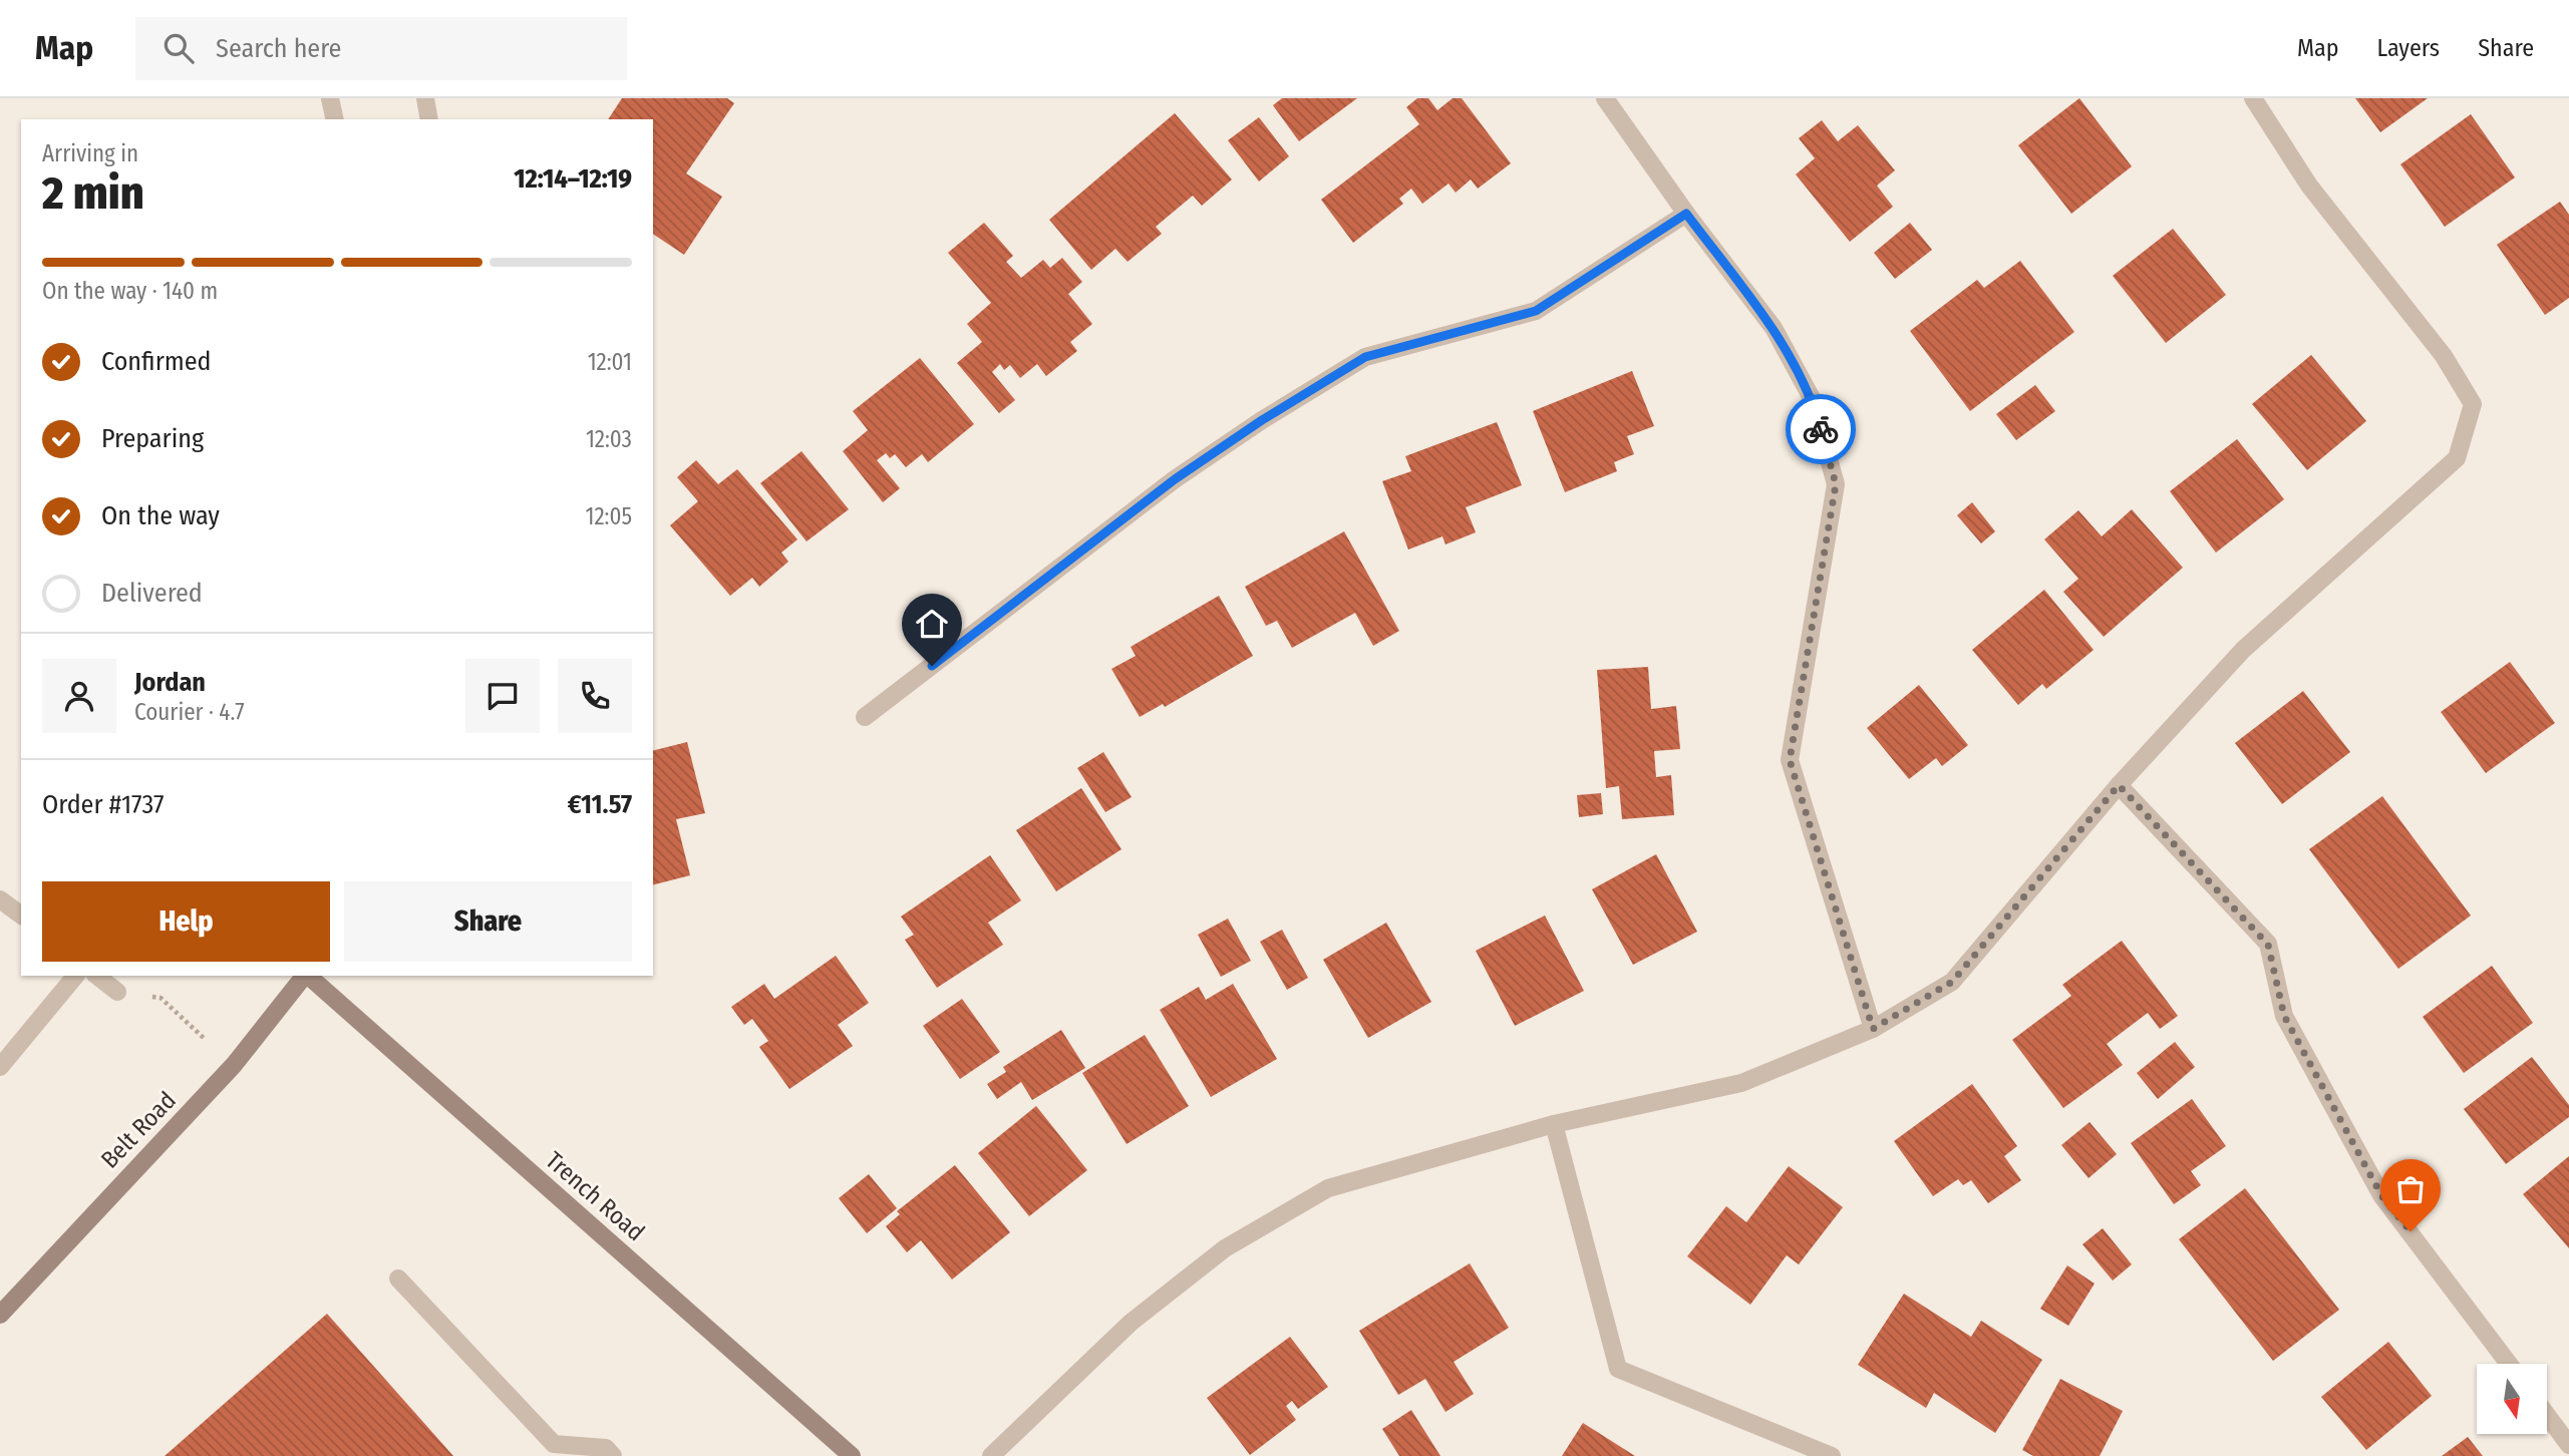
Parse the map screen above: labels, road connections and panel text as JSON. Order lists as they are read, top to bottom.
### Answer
{
  "streets": {
    "street": ["Belt Road", "Trench Road"]
  },
  "north": "bottom",
  "page": {
    "header": "Map",
    "search": "Search here",
    "nav": ["Map", "Layers", "Share"],
    "heading": ["2 min", "Arriving in", "12:14–12:19"],
    "panel": [
      "Jordan",
      "Courier · 4.7",
      "Order #1737",
      "€11.57"
    ],
    "bar": "On the way · 140 m",
    "list": [
      ["Confirmed", "12:01"],
      ["Preparing", "12:03"],
      ["On the way", "12:05"],
      "Delivered"
    ],
    "buttons": ["Help", "Share"]
  }
}
